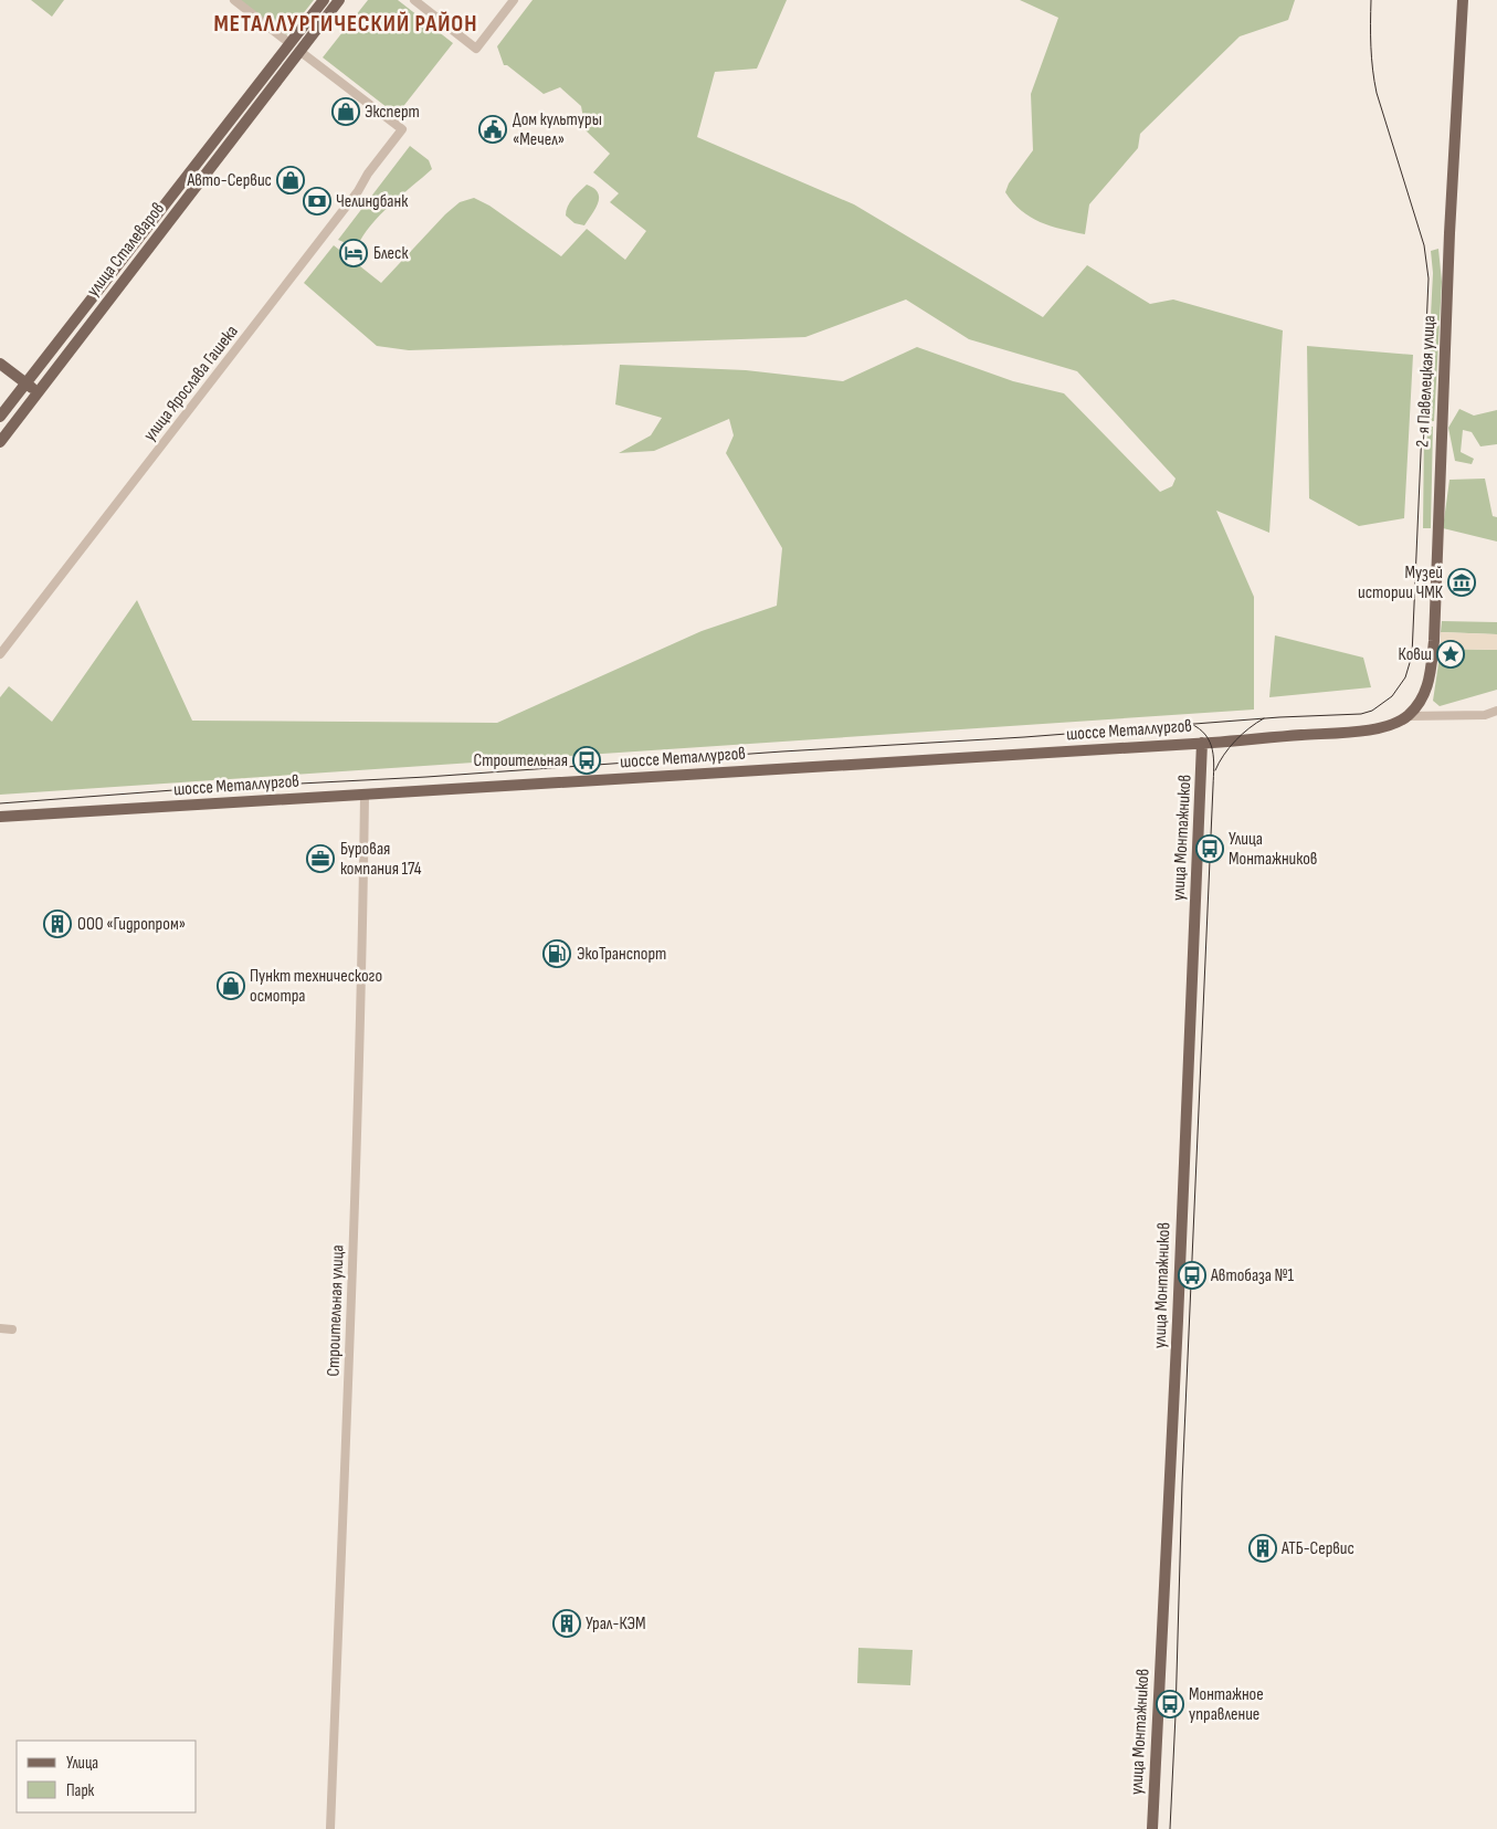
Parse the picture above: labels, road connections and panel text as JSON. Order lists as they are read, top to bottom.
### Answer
{
  "streets": {
    "main road": [
      "улица Сталеваров",
      "2-я Павелецкая улица",
      "шоссе Металлургов",
      "улица Монтажников"
    ],
    "street": ["улица Ярослава Гашека", "Строительная улица"]
  },
  "crossings": [
    ["улица Сталеваров", "улица Ярослава Гашека"],
    ["2-я Павелецкая улица", "шоссе Металлургов"],
    ["шоссе Металлургов", "улица Монтажников"],
    ["шоссе Металлургов", "Строительная улица"]
  ],
  "districts": ["МЕТАЛЛУРГИЧЕСКИЙ РАЙОН"],
  "places": {
    "shop": ["Эксперт", "Авто-Сервис", "Пункт технического осмотра"],
    "public building": ["Дом культуры «Мечел»"],
    "bank": ["Челиндбанк"],
    "hotel": ["Блеск"],
    "museum": ["Музей истории ЧМК"],
    "place": ["Ковш"],
    "bus stop": [
      "Строительная",
      "Улица Монтажников",
      "Автобаза №1",
      "Монтажное управление"
    ],
    "office": ["Буровая компания 174"],
    "building": ["ООО «Гидропром»", "АТБ-Сервис", "Урал-КЭМ"],
    "fuel station": ["ЭкоТранспорт"]
  },
  "legend": ["Улица", "Парк"]
}
